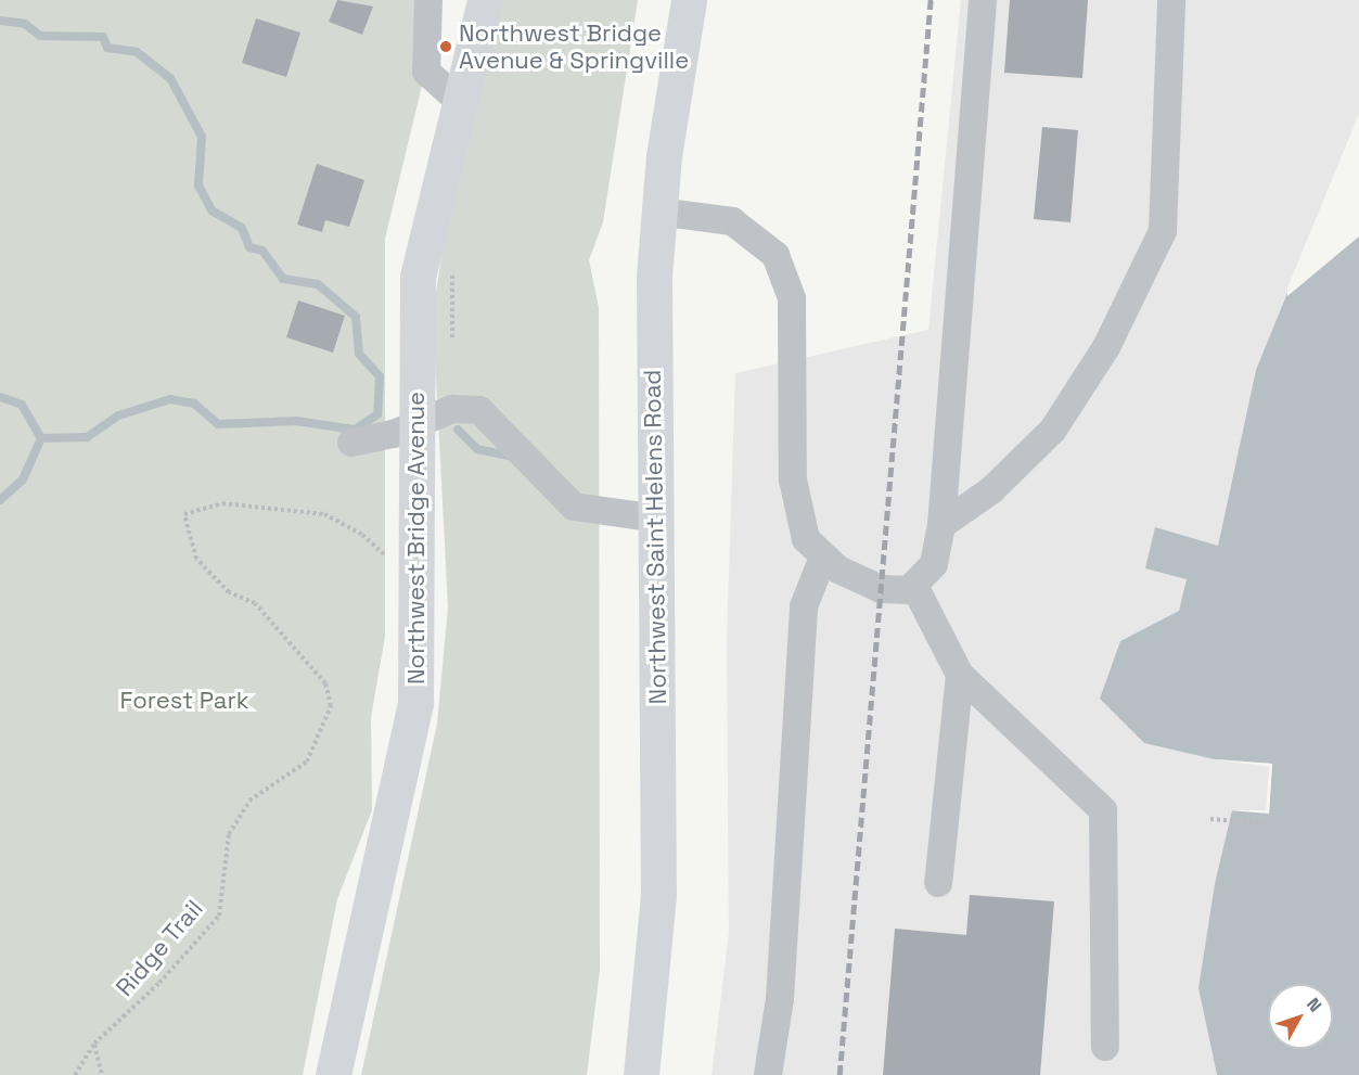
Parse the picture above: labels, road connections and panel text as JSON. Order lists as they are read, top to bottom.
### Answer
{
  "streets": {
    "main road": ["Northwest Saint Helens Road", "Northwest Bridge Avenue"],
    "path": ["Ridge Trail"]
  },
  "crossings": [
    ["Northwest Bridge Avenue", "Ridge Trail"]
  ],
  "parks": ["Forest Park"],
  "places": ["Northwest Bridge Avenue & Springville"],
  "north": "top right"
}
